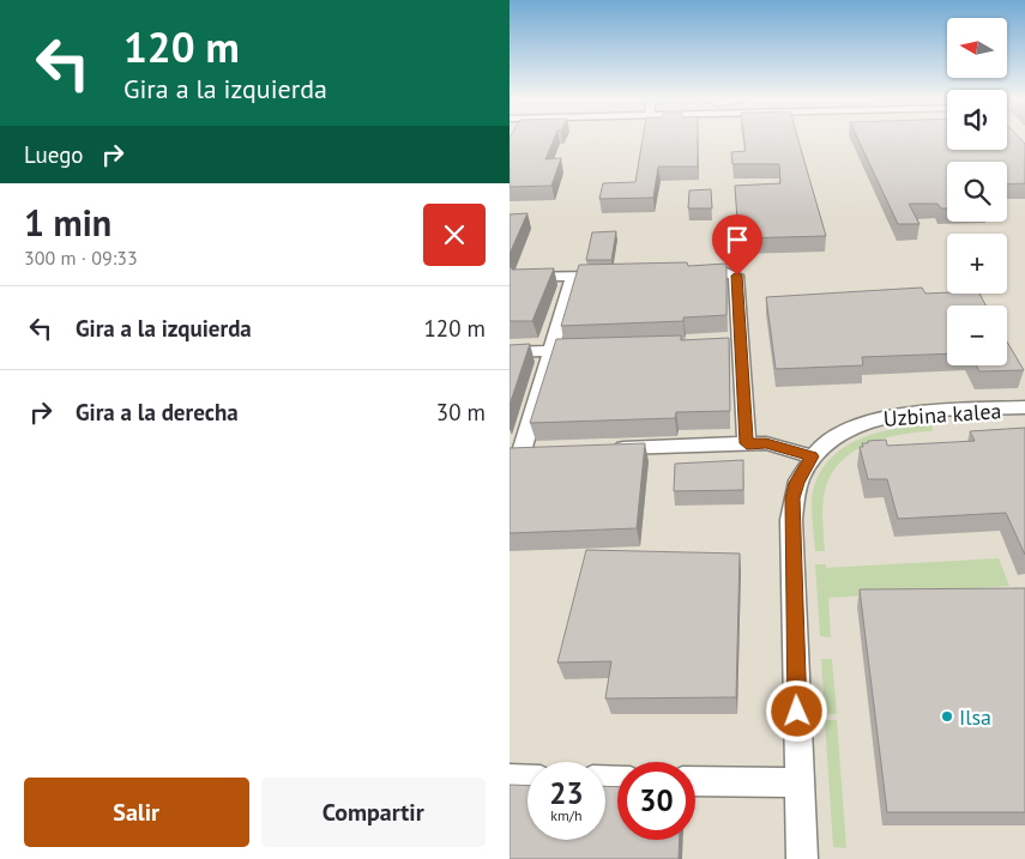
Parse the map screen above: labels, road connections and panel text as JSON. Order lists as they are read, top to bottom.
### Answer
{
  "streets": {
    "street": ["Uzbina kalea"]
  },
  "places": ["Ilsa"],
  "north": "left",
  "page": {
    "turn": ["120 m", "Gira a la izquierda"],
    "map_buttons": ["+", "−"],
    "then": "Luego",
    "heading": ["1 min", "300 m · 09:33"],
    "list": [
      {
        "name": "Gira a la izquierda",
        "value": "120 m"
      },
      {
        "name": "Gira a la derecha",
        "value": "30 m"
      }
    ],
    "speed": "23 km/h",
    "limit": "30",
    "buttons": ["Salir", "Compartir"]
  }
}
